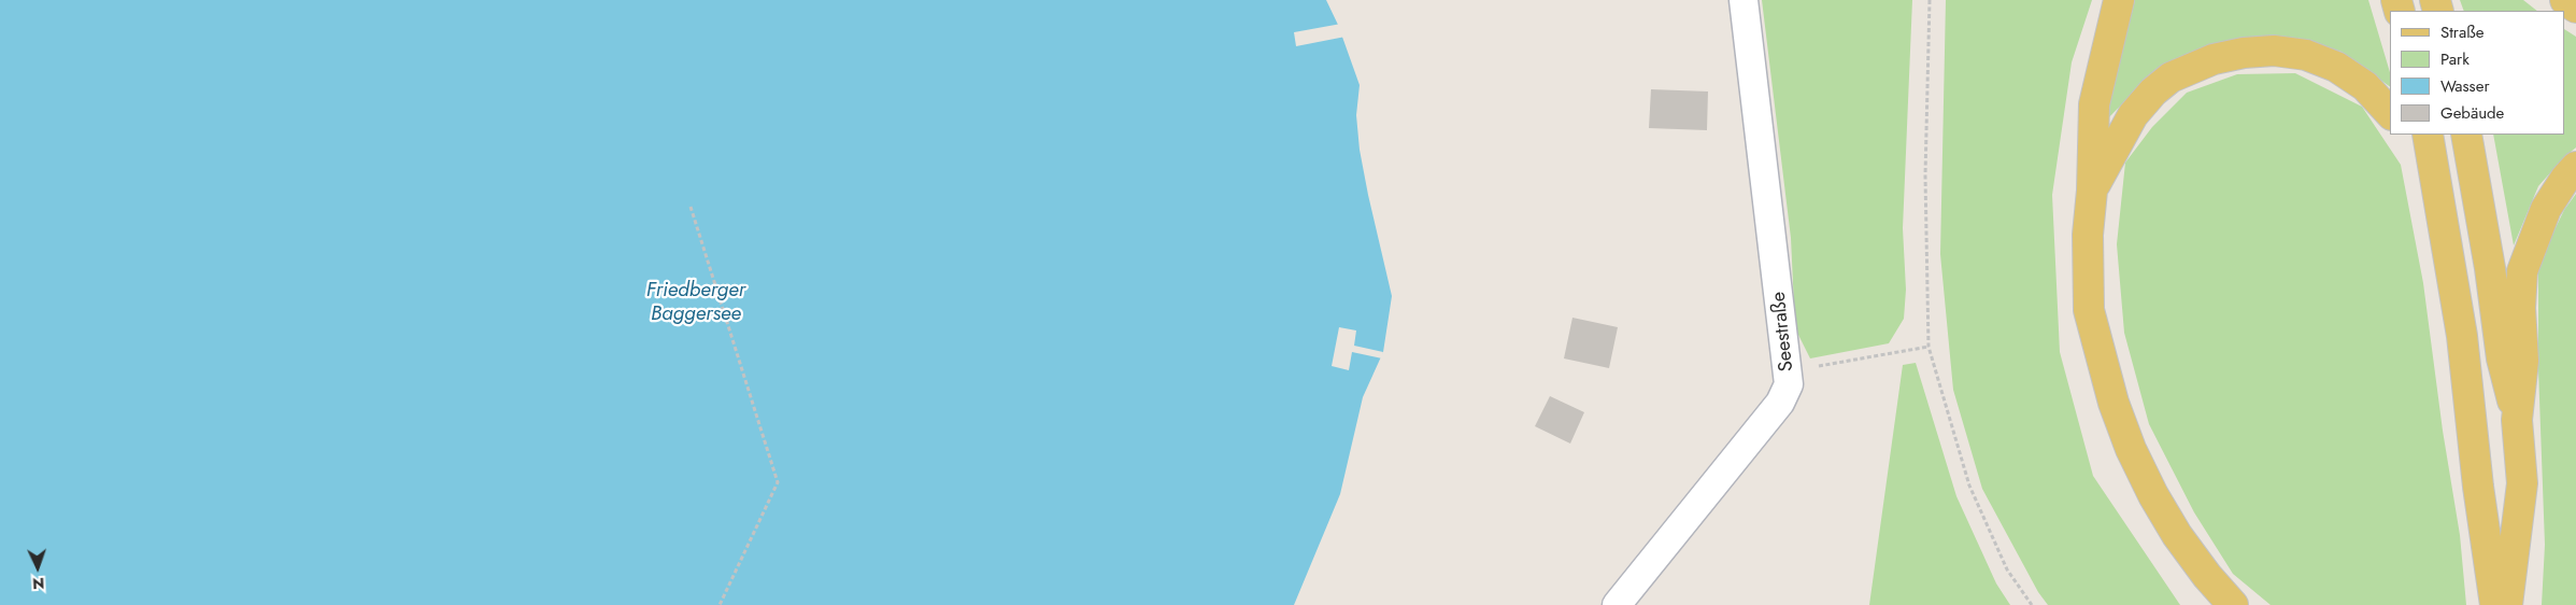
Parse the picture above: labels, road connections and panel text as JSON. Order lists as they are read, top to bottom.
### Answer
{
  "streets": {
    "street": ["Seestraße"]
  },
  "water": ["Friedberger Baggersee"],
  "legend": [
    "Straße",
    "Park",
    "Wasser",
    "Gebäude"
  ],
  "north": "bottom"
}
